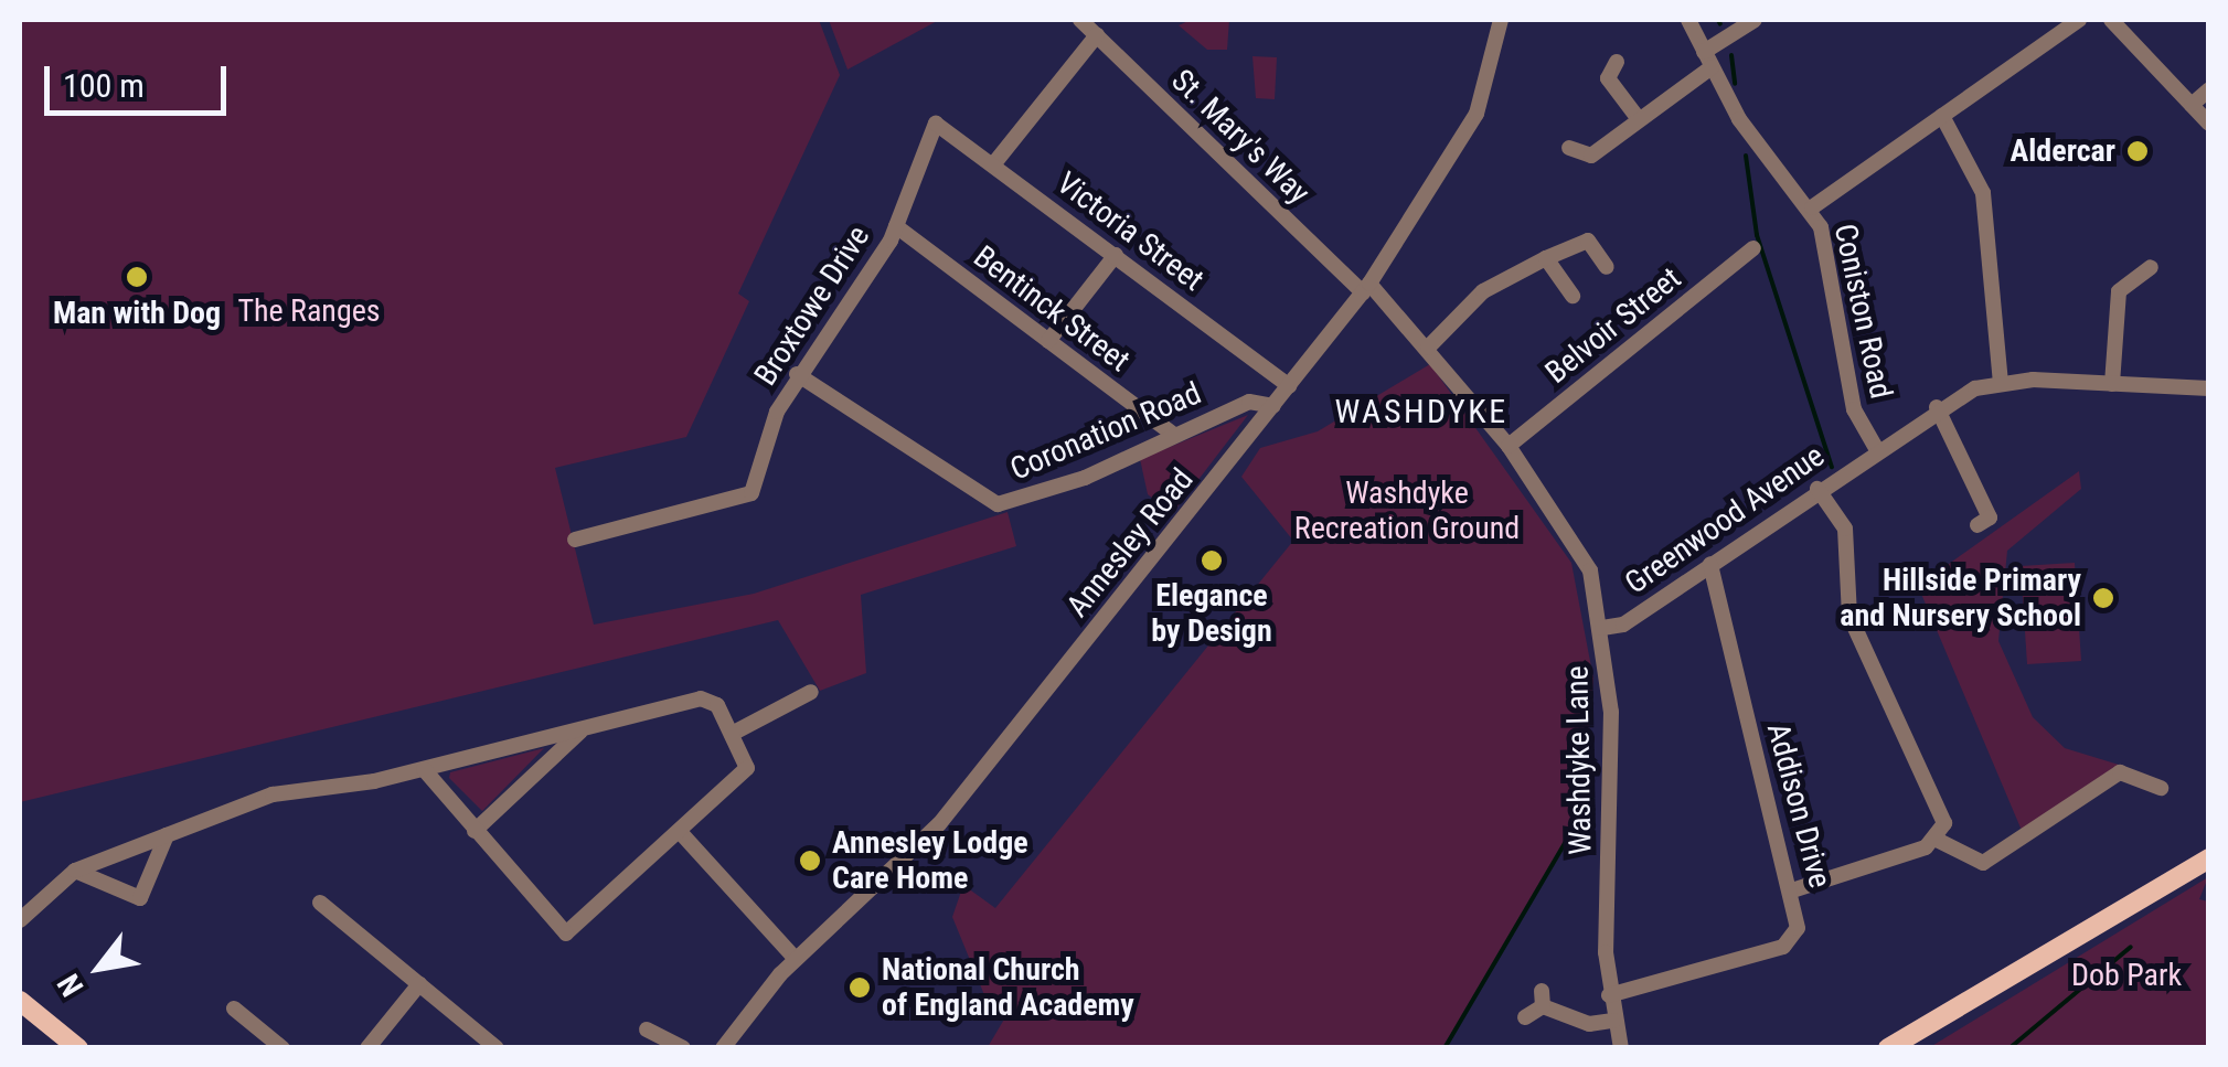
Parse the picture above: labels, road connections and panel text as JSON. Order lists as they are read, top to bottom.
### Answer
{
  "streets": {
    "street": [
      "St. Mary's Way",
      "Victoria Street",
      "Broxtowe Drive",
      "Bentinck Street",
      "Coniston Road",
      "Belvoir Street",
      "Coronation Road",
      "Greenwood Avenue",
      "Annesley Road",
      "Washdyke Lane",
      "Addison Drive"
    ]
  },
  "crossings": [
    ["St. Mary's Way", "Annesley Road"],
    ["St. Mary's Way", "Washdyke Lane"],
    ["Victoria Street", "Broxtowe Drive"],
    ["Victoria Street", "Annesley Road"],
    ["Broxtowe Drive", "Bentinck Street"],
    ["Broxtowe Drive", "Coronation Road"],
    ["Bentinck Street", "Coronation Road"],
    ["Coniston Road", "Greenwood Avenue"],
    ["Belvoir Street", "Washdyke Lane"],
    ["Coronation Road", "Annesley Road"],
    ["Greenwood Avenue", "Washdyke Lane"],
    ["Greenwood Avenue", "Addison Drive"],
    ["Annesley Road", "Washdyke Lane"],
    ["Washdyke Lane", "Addison Drive"]
  ],
  "districts": ["WASHDYKE"],
  "parks": ["The Ranges", "Washdyke Recreation Ground", "Dob Park"],
  "places": [
    "Aldercar",
    "Man with Dog",
    "Elegance by Design",
    "Hillside Primary and Nursery School",
    "Annesley Lodge Care Home",
    "National Church of England Academy"
  ],
  "scale_bar": "100 m",
  "north": "bottom left"
}
